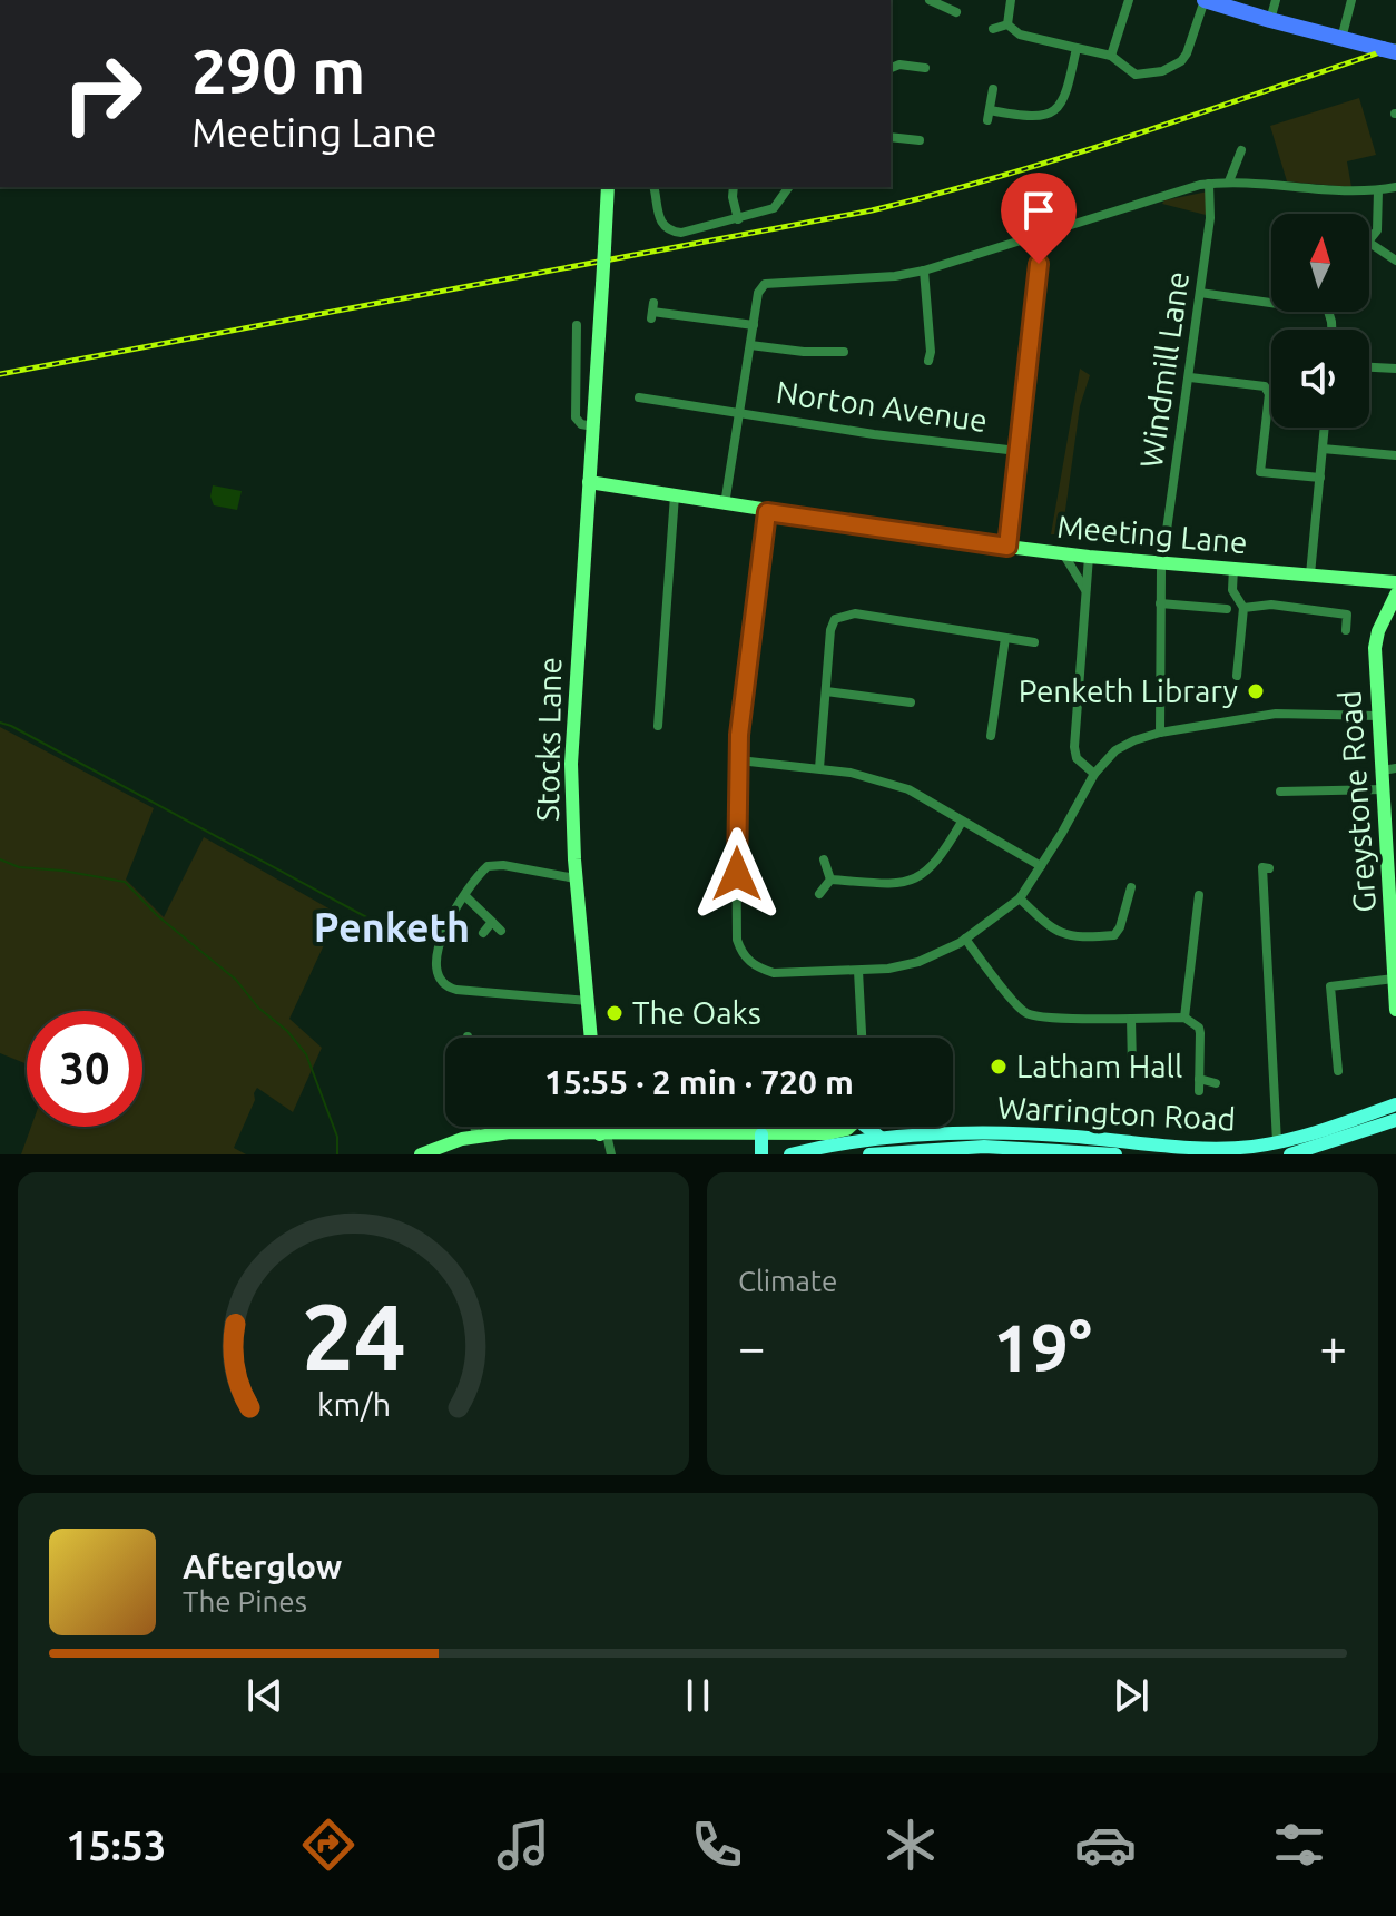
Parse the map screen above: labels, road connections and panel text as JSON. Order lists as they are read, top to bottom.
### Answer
{
  "streets": {
    "main road": ["Warrington Road"],
    "street": [
      "Windmill Lane",
      "Norton Avenue",
      "Meeting Lane",
      "Stocks Lane",
      "Greystone Road"
    ]
  },
  "crossings": [
    ["Windmill Lane", "Meeting Lane"],
    ["Meeting Lane", "Stocks Lane"]
  ],
  "districts": ["Penketh"],
  "places": ["Penketh Library", "The Oaks", "Latham Hall"],
  "north": "top",
  "page": {
    "turn": ["290 m", "Meeting Lane"],
    "limit": "30",
    "trip": "15:55 · 2 min · 720 m",
    "tile": "Climate",
    "heat": ["−", "19°", "+"],
    "song": ["Afterglow", "The Pines"],
    "tabs": "15:53",
    "gauge": ["24", "km/h"]
  }
}
